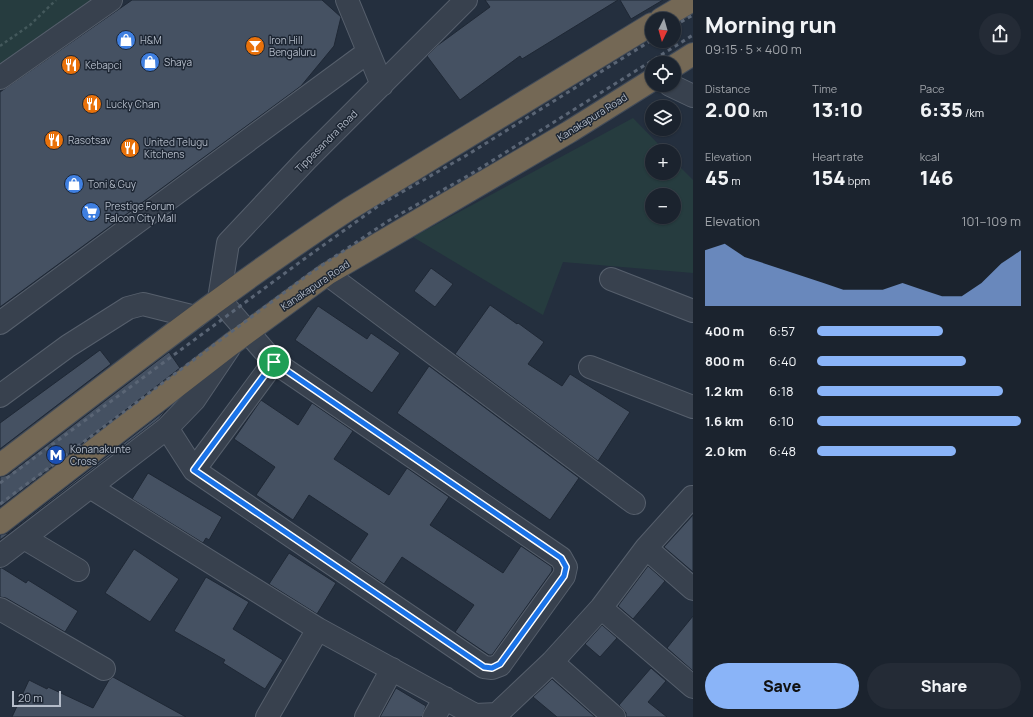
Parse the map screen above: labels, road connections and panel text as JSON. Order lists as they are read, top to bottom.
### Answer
{
  "streets": {
    "highway": ["Kanakapura Road"],
    "street": ["Tippasandra Road"]
  },
  "places": {
    "shop": ["H&M", "Shaya", "Toni & Guy"],
    "bar": ["Iron Hill Bengaluru"],
    "restaurant": [
      "Kebapci",
      "Lucky Chan",
      "Rasotsav",
      "United Telugu Kitchens"
    ],
    "supermarket": ["Prestige Forum Falcon City Mall"],
    "metro station": ["Konanakunte Cross"]
  },
  "scale_bar": "20 m",
  "north": "bottom",
  "page": {
    "heading": ["Morning run", "09:15 · 5 × 400 m"],
    "map_buttons": ["+", "−"],
    "stats": [
      ["Distance", "2.00 km"],
      ["Time", "13:10"],
      ["Pace", "6:35 /km"],
      ["Elevation", "45 m"],
      ["Heart rate", "154 bpm"],
      ["kcal", "146"]
    ],
    "chart": ["Elevation", "101–109 m"],
    "list": [
      {
        "name": "400 m",
        "note": "6:57"
      },
      {
        "name": "800 m",
        "note": "6:40"
      },
      {
        "name": "1.2 km",
        "note": "6:18"
      },
      {
        "name": "1.6 km",
        "note": "6:10"
      },
      {
        "name": "2.0 km",
        "note": "6:48"
      }
    ],
    "buttons": ["Save", "Share"],
    "scale": "20 m"
  }
}
